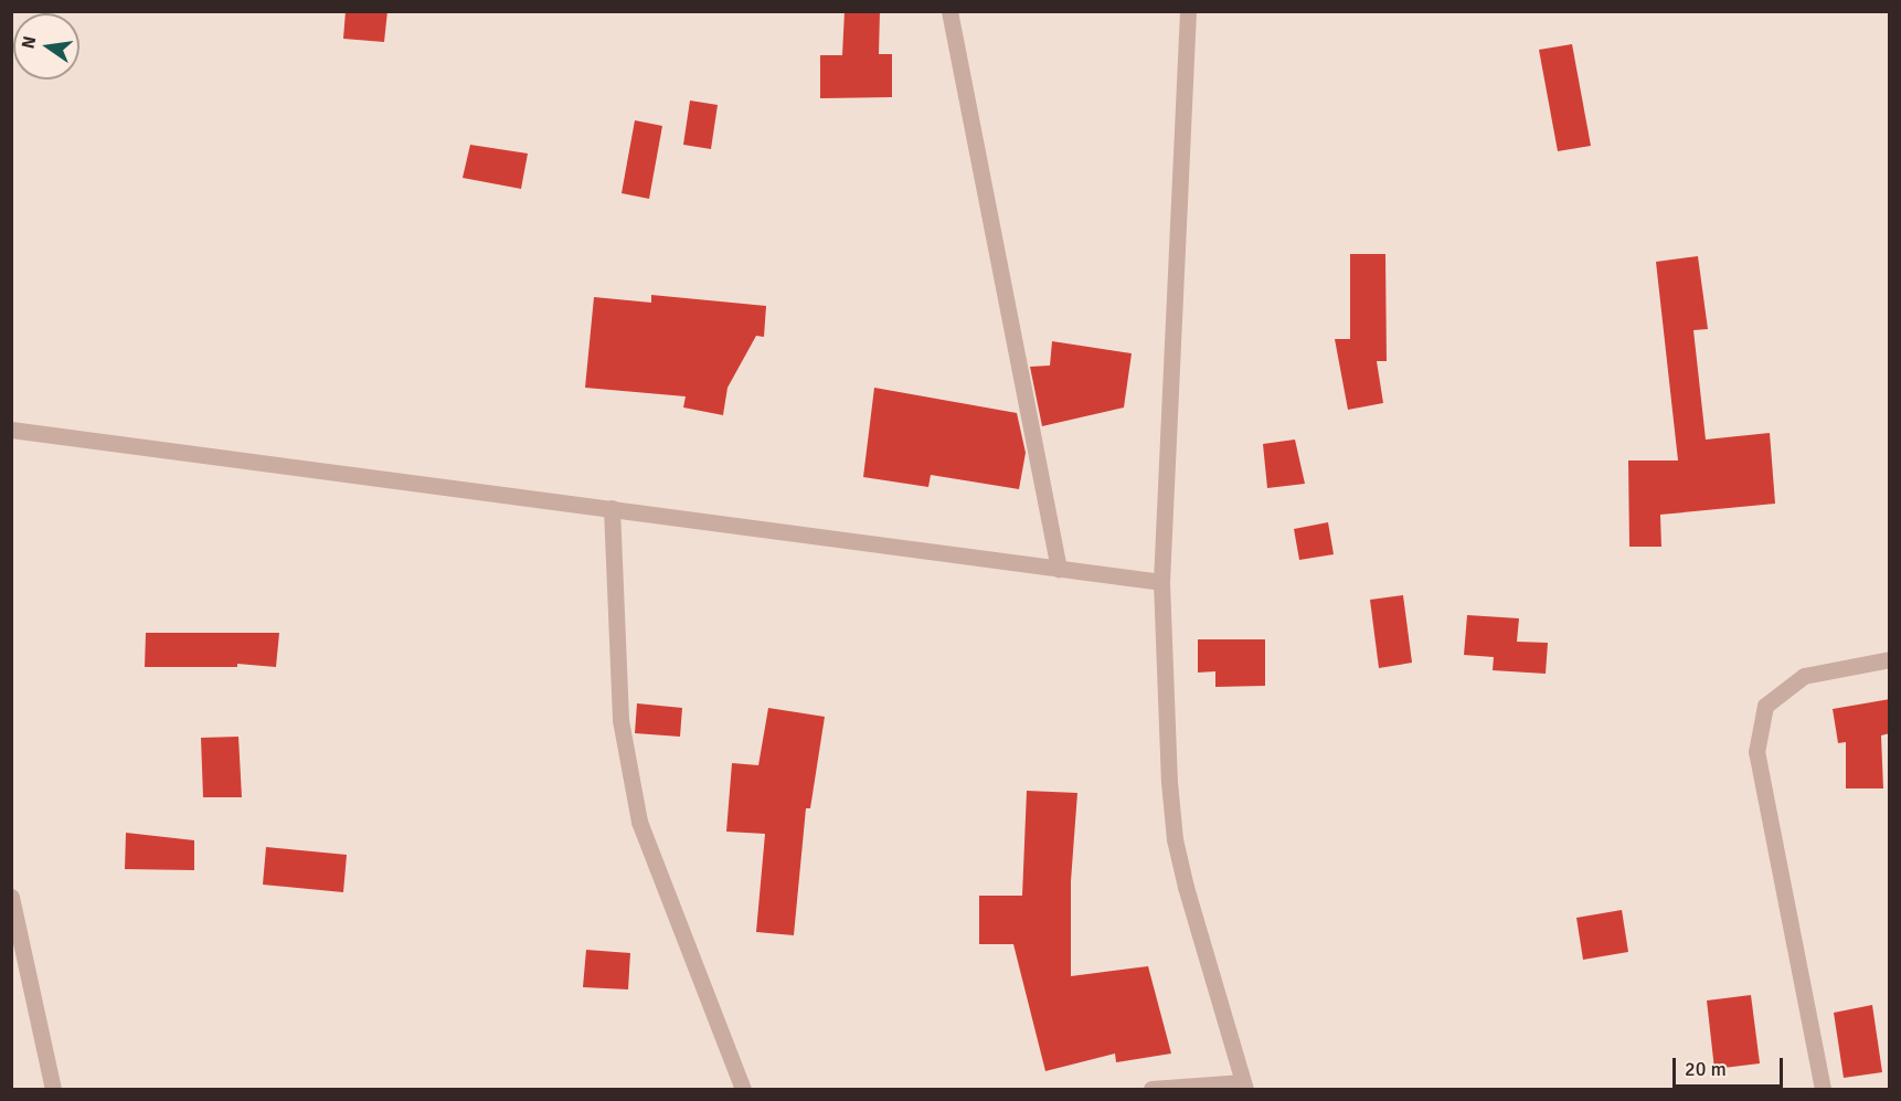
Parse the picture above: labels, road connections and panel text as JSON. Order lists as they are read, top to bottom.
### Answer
{
  "scale_bar": "20 m",
  "north": "left"
}
